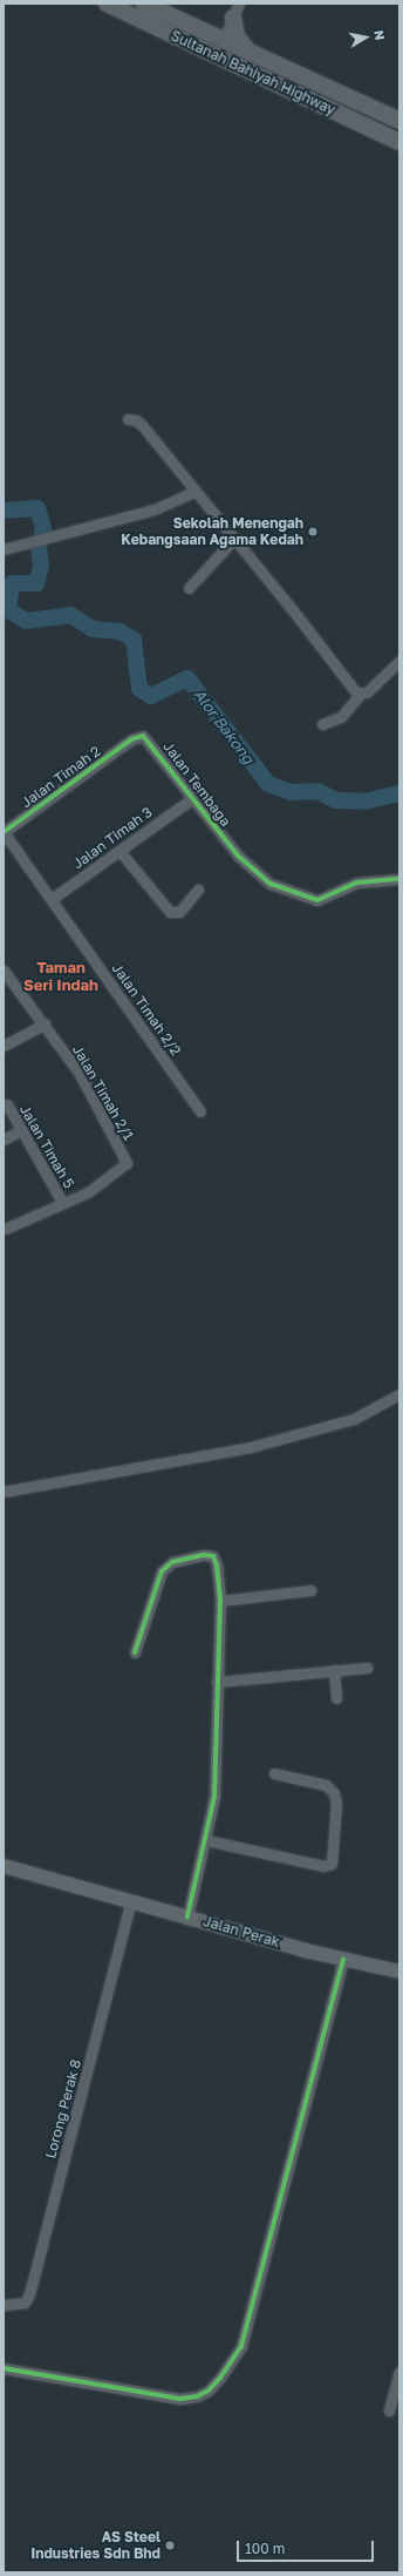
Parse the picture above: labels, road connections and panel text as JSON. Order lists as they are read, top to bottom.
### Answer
{
  "streets": {
    "main road": ["Sultanah Bahiyah Highway"],
    "street": [
      "Jalan Timah 2",
      "Jalan Tembaga",
      "Jalan Timah 3",
      "Jalan Timah 2/2",
      "Jalan Timah 2/1",
      "Jalan Timah 5",
      "Jalan Perak",
      "Lorong Perak 8"
    ]
  },
  "crossings": [
    ["Jalan Timah 2", "Jalan Tembaga"],
    ["Jalan Timah 2", "Jalan Timah 2/2"],
    ["Jalan Tembaga", "Jalan Timah 3"],
    ["Jalan Timah 3", "Jalan Timah 2/2"],
    ["Jalan Timah 2/1", "Jalan Timah 5"],
    ["Jalan Perak", "Lorong Perak 8"]
  ],
  "districts": ["Taman Seri Indah"],
  "water": ["Alor Bakong"],
  "places": ["Sekolah Menengah Kebangsaan Agama Kedah", "AS Steel Industries Sdn Bhd"],
  "scale_bar": "100 m",
  "north": "right"
}
